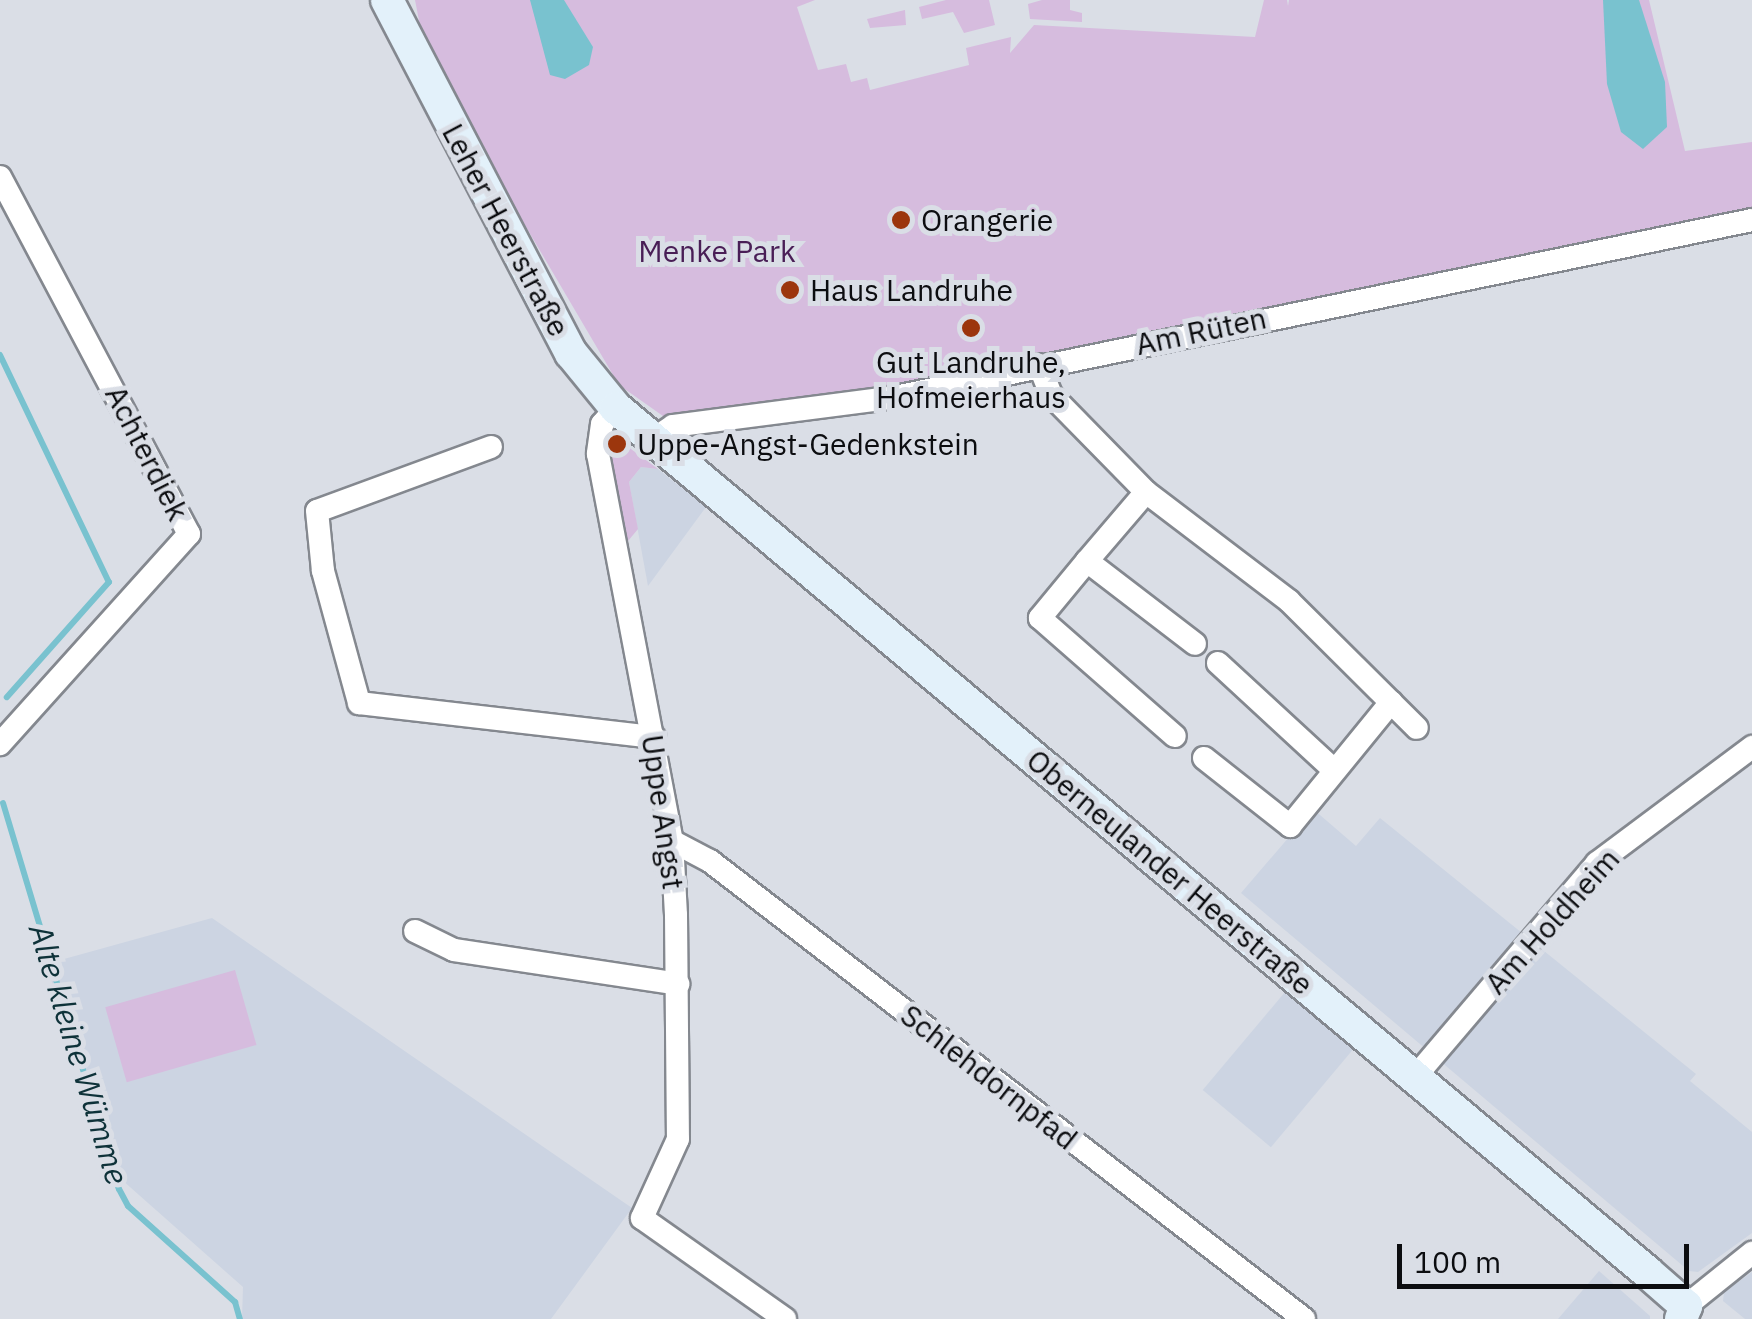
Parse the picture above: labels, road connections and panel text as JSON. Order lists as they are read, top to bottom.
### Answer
{
  "streets": {
    "main road": ["Leher Heerstraße", "Oberneulander Heerstraße"],
    "street": [
      "Am Rüten",
      "Achterdiek",
      "Uppe Angst",
      "Am Holdheim",
      "Schlehdornpfad"
    ]
  },
  "crossings": [
    ["Leher Heerstraße", "Am Rüten"],
    ["Leher Heerstraße", "Uppe Angst"],
    ["Leher Heerstraße", "Oberneulander Heerstraße"],
    ["Am Rüten", "Oberneulander Heerstraße"],
    ["Uppe Angst", "Schlehdornpfad"],
    ["Oberneulander Heerstraße", "Am Holdheim"]
  ],
  "water": ["Alte kleine Wümme"],
  "parks": ["Menke Park"],
  "places": [
    "Orangerie",
    "Haus Landruhe",
    "Gut Landruhe, Hofmeierhaus",
    "Uppe-Angst-Gedenkstein"
  ],
  "scale_bar": "100 m"
}
